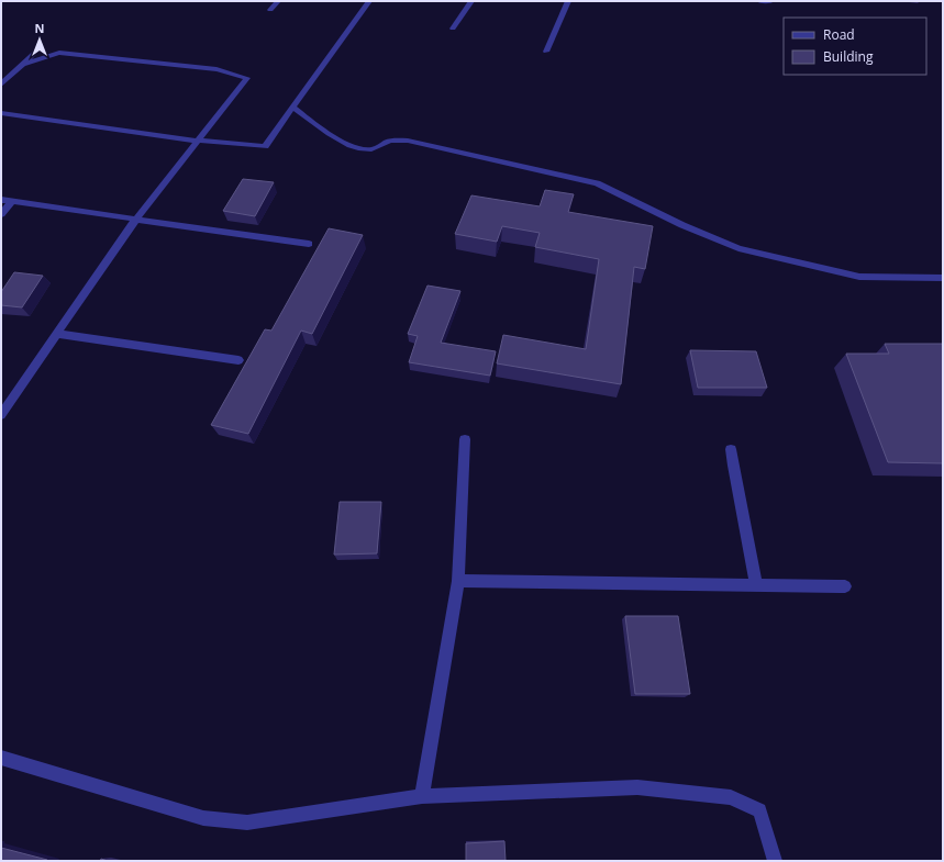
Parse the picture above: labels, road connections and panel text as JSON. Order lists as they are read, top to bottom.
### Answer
{
  "legend": ["Road", "Building"],
  "north": "top"
}
